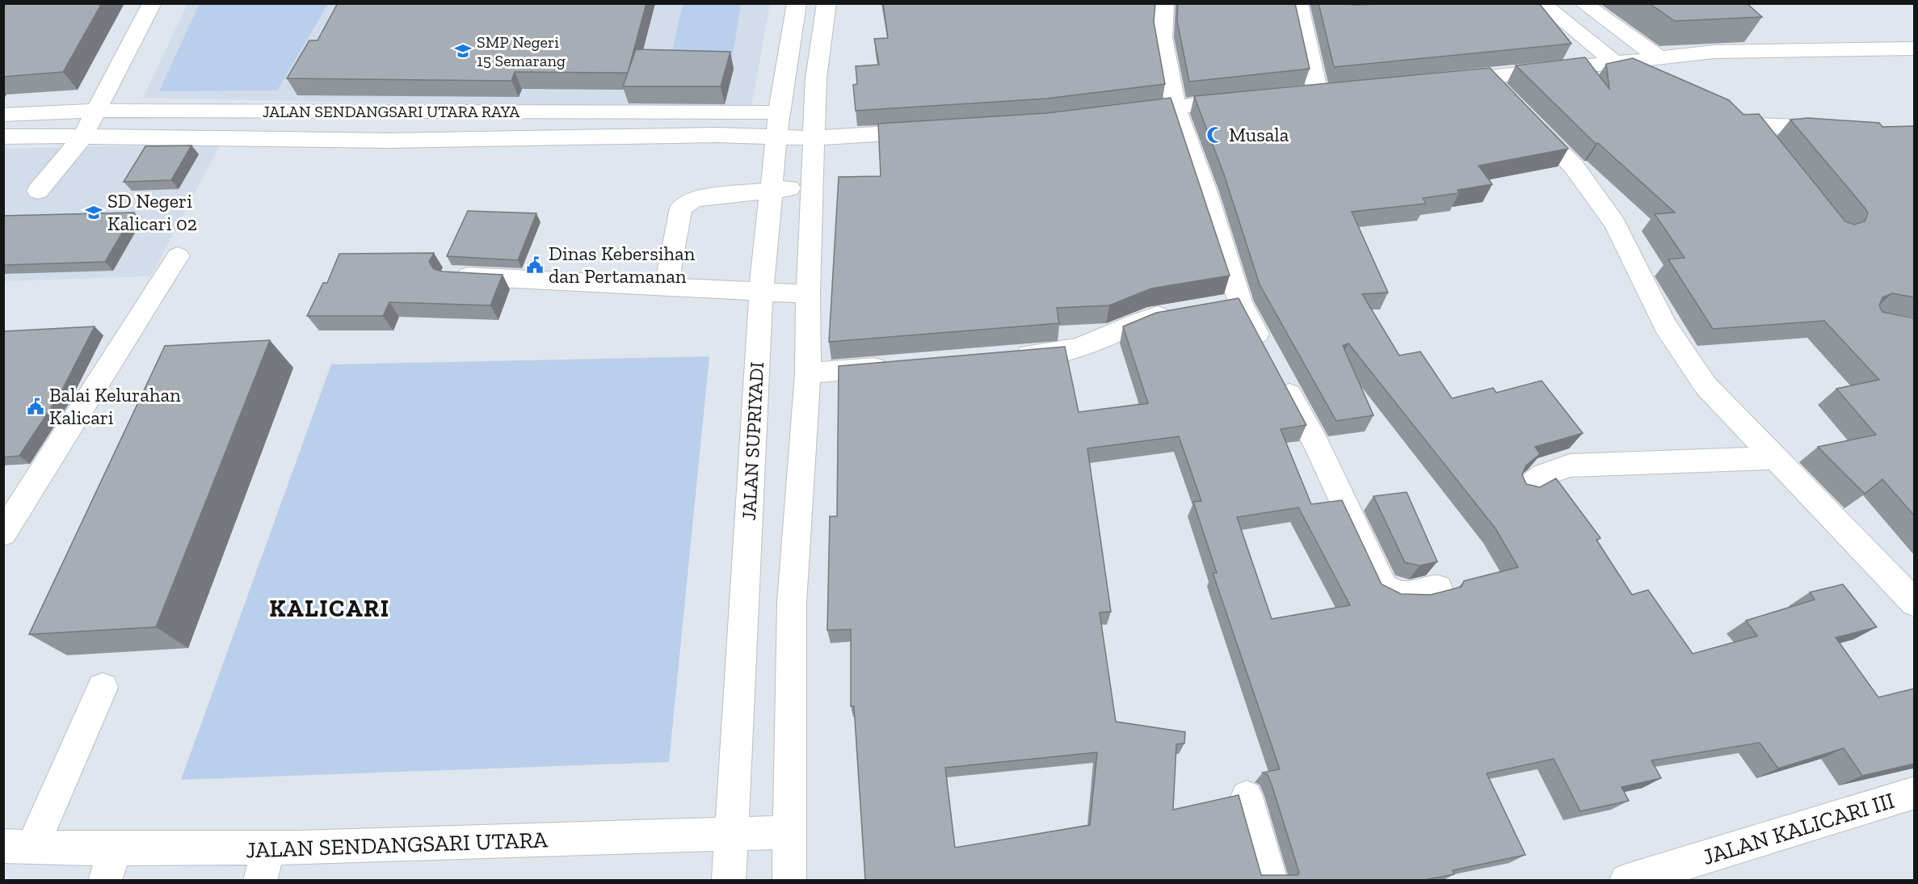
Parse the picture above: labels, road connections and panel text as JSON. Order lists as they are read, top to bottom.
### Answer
{
  "streets": {
    "street": [
      "JALAN SENDANGSARI UTARA RAYA",
      "JALAN SUPRIYADI",
      "JALAN KALICARI III",
      "JALAN SENDANGSARI UTARA"
    ]
  },
  "crossings": [
    ["JALAN SENDANGSARI UTARA RAYA", "JALAN SUPRIYADI"],
    ["JALAN SUPRIYADI", "JALAN SENDANGSARI UTARA"]
  ],
  "districts": ["KALICARI"],
  "places": {
    "school or university": ["SMP Negeri 15 Semarang", "SD Negeri Kalicari 02"],
    "mosque": ["Musala"],
    "public building": ["Dinas Kebersihan dan Pertamanan", "Balai Kelurahan Kalicari"]
  }
}
